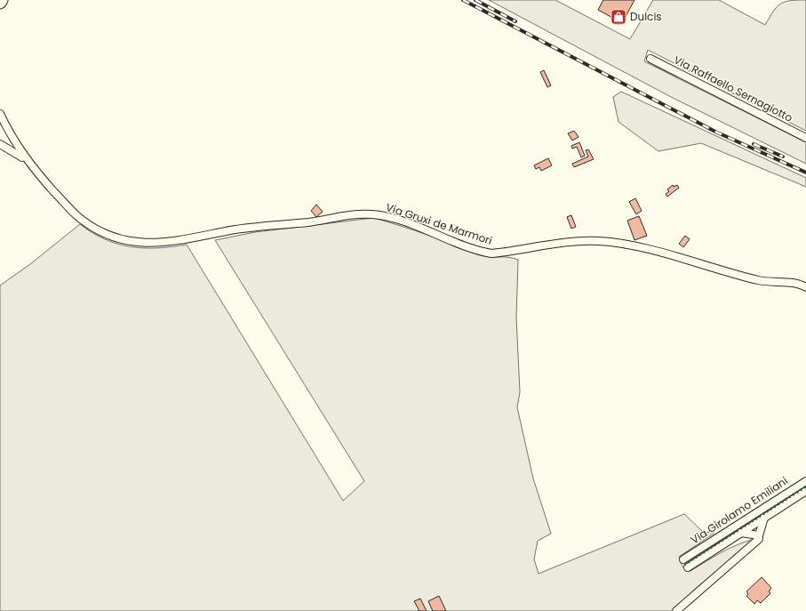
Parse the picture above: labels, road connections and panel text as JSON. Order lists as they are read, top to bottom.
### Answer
{
  "streets": {
    "street": ["Via Raffaello Sernagiotto", "Via Gruxi de Marmori", "Via Girolamo Emiliani"]
  },
  "places": {
    "shop": ["Dulcis"]
  }
}
